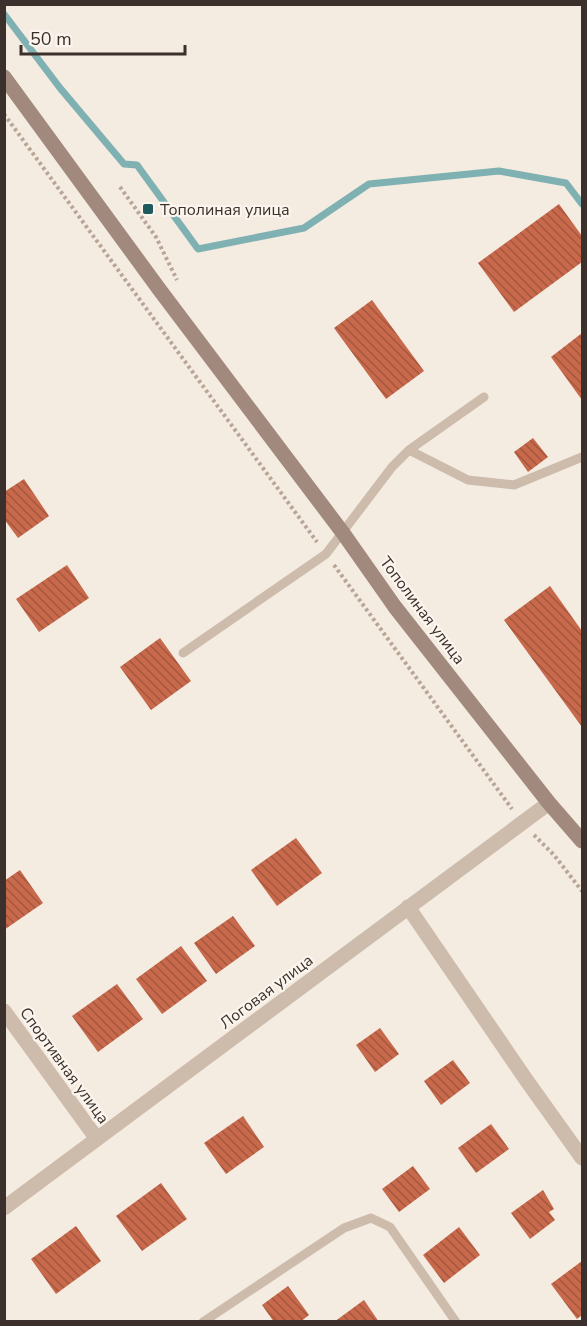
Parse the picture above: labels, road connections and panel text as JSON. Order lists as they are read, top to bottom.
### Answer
{
  "streets": {
    "main road": ["Тополиная улица"],
    "street": ["Логовая улица", "Спортивная улица"]
  },
  "crossings": [
    ["Тополиная улица", "Логовая улица"],
    ["Логовая улица", "Спортивная улица"]
  ],
  "places": {
    "transit": ["Тополиная улица"]
  },
  "scale_bar": "50 m"
}
